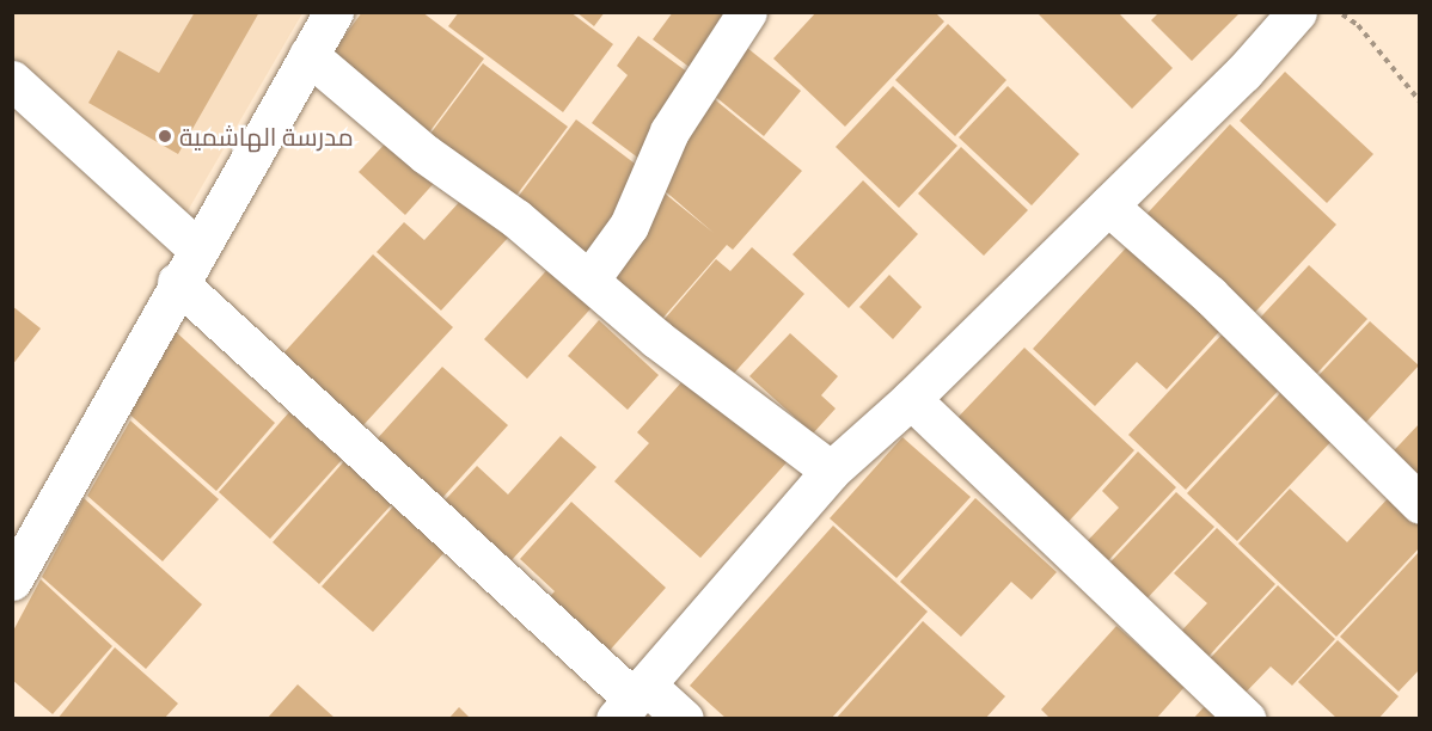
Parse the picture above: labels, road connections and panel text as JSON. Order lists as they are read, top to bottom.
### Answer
{
  "places": ["مدرسة الهاشمية"]
}
